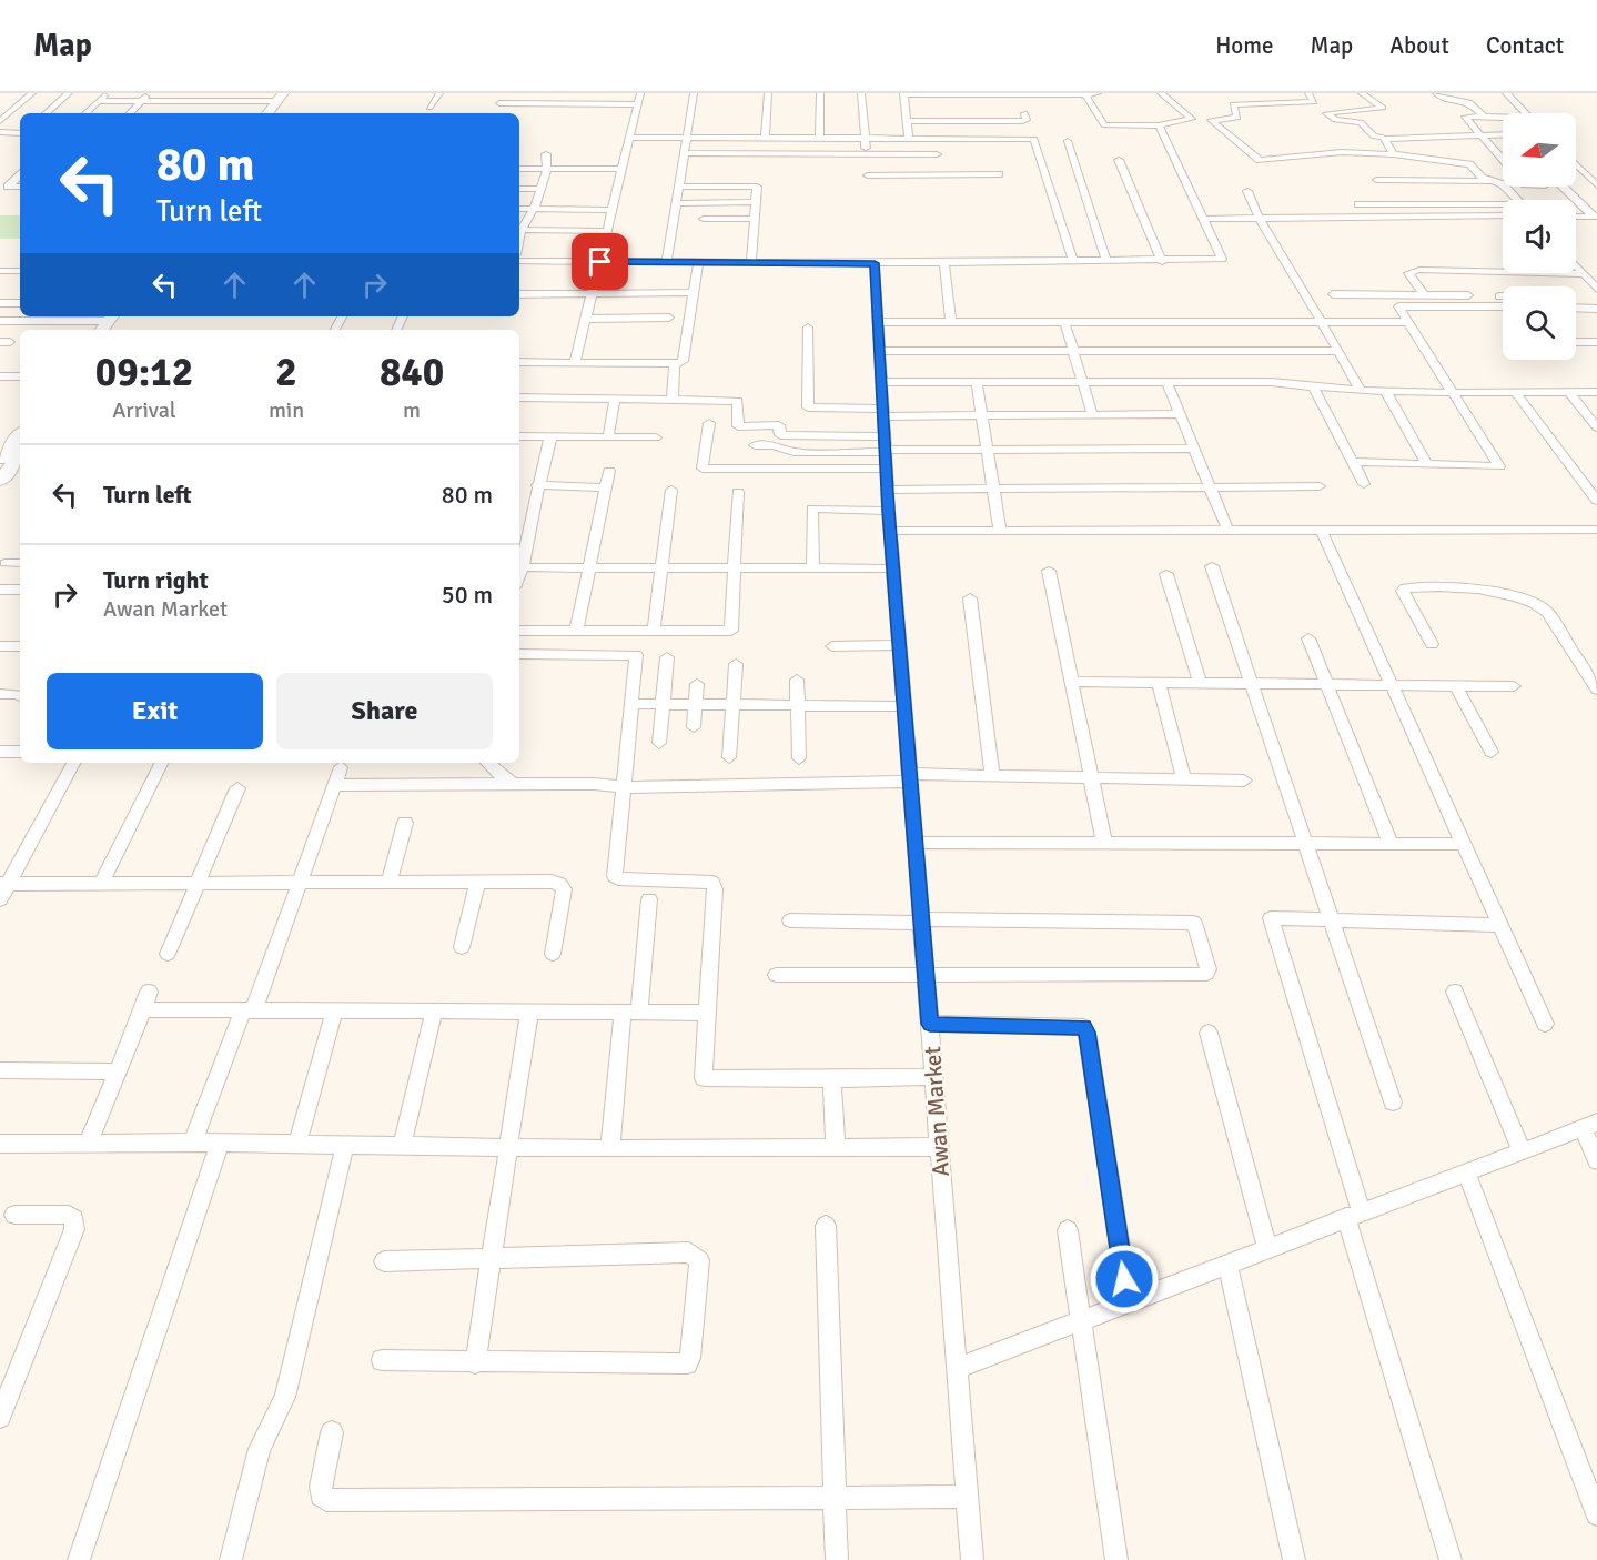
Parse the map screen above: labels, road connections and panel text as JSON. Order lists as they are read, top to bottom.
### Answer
{
  "streets": {
    "street": ["Awan Market"]
  },
  "north": "left",
  "page": {
    "header": "Map",
    "nav": [
      "Home",
      "Map",
      "About",
      "Contact"
    ],
    "turn": ["80 m", "Turn left"],
    "eta": [
      "09:12",
      "Arrival",
      "2",
      "min",
      "840",
      "m"
    ],
    "list": [
      {
        "name": "Turn left",
        "value": "80 m"
      },
      {
        "name": "Turn right",
        "note": "Awan Market",
        "value": "50 m"
      }
    ],
    "buttons": ["Exit", "Share"]
  }
}
